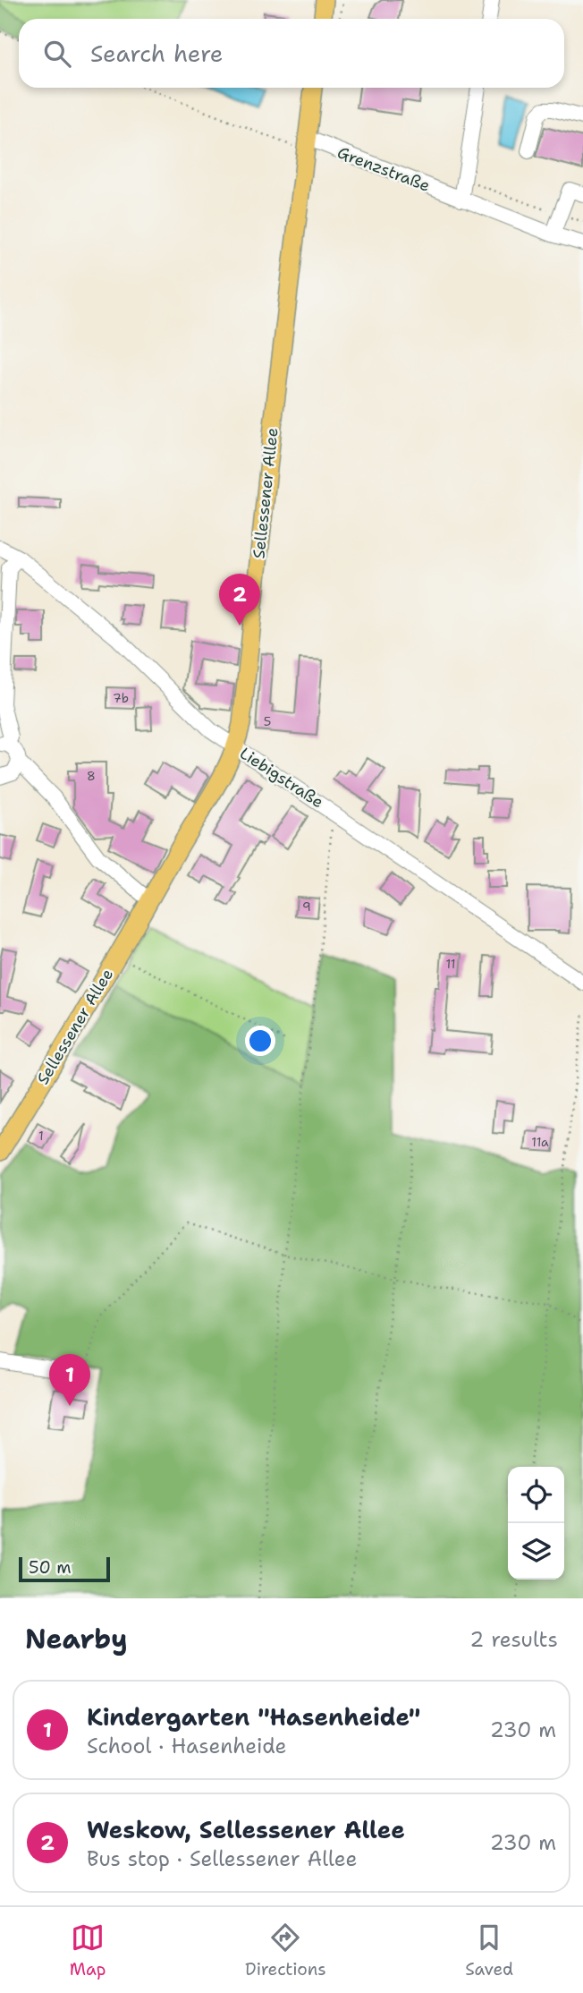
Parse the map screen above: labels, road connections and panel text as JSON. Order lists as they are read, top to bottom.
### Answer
{
  "streets": {
    "main road": ["Sellessener Allee"],
    "street": ["Grenzstraße", "Liebigstraße"]
  },
  "crossings": [
    ["Grenzstraße", "Sellessener Allee"],
    ["Sellessener Allee", "Liebigstraße"]
  ],
  "house_numbers": [
    "7b",
    "5",
    "8",
    "9",
    "11",
    "1",
    "11a"
  ],
  "scale_bar": "50 m",
  "page": {
    "search": "Search here",
    "pins": ["2", "1"],
    "scale": "50 m",
    "heading": ["Nearby", "2 results"],
    "list": [
      {
        "mark": "1",
        "name": "Kindergarten \"Hasenheide\"",
        "note": "School · Hasenheide",
        "value": "230 m"
      },
      {
        "mark": "2",
        "name": "Weskow, Sellessener Allee",
        "note": "Bus stop · Sellessener Allee",
        "value": "230 m"
      }
    ],
    "nav": ["Map", "Directions", "Saved"]
  }
}
